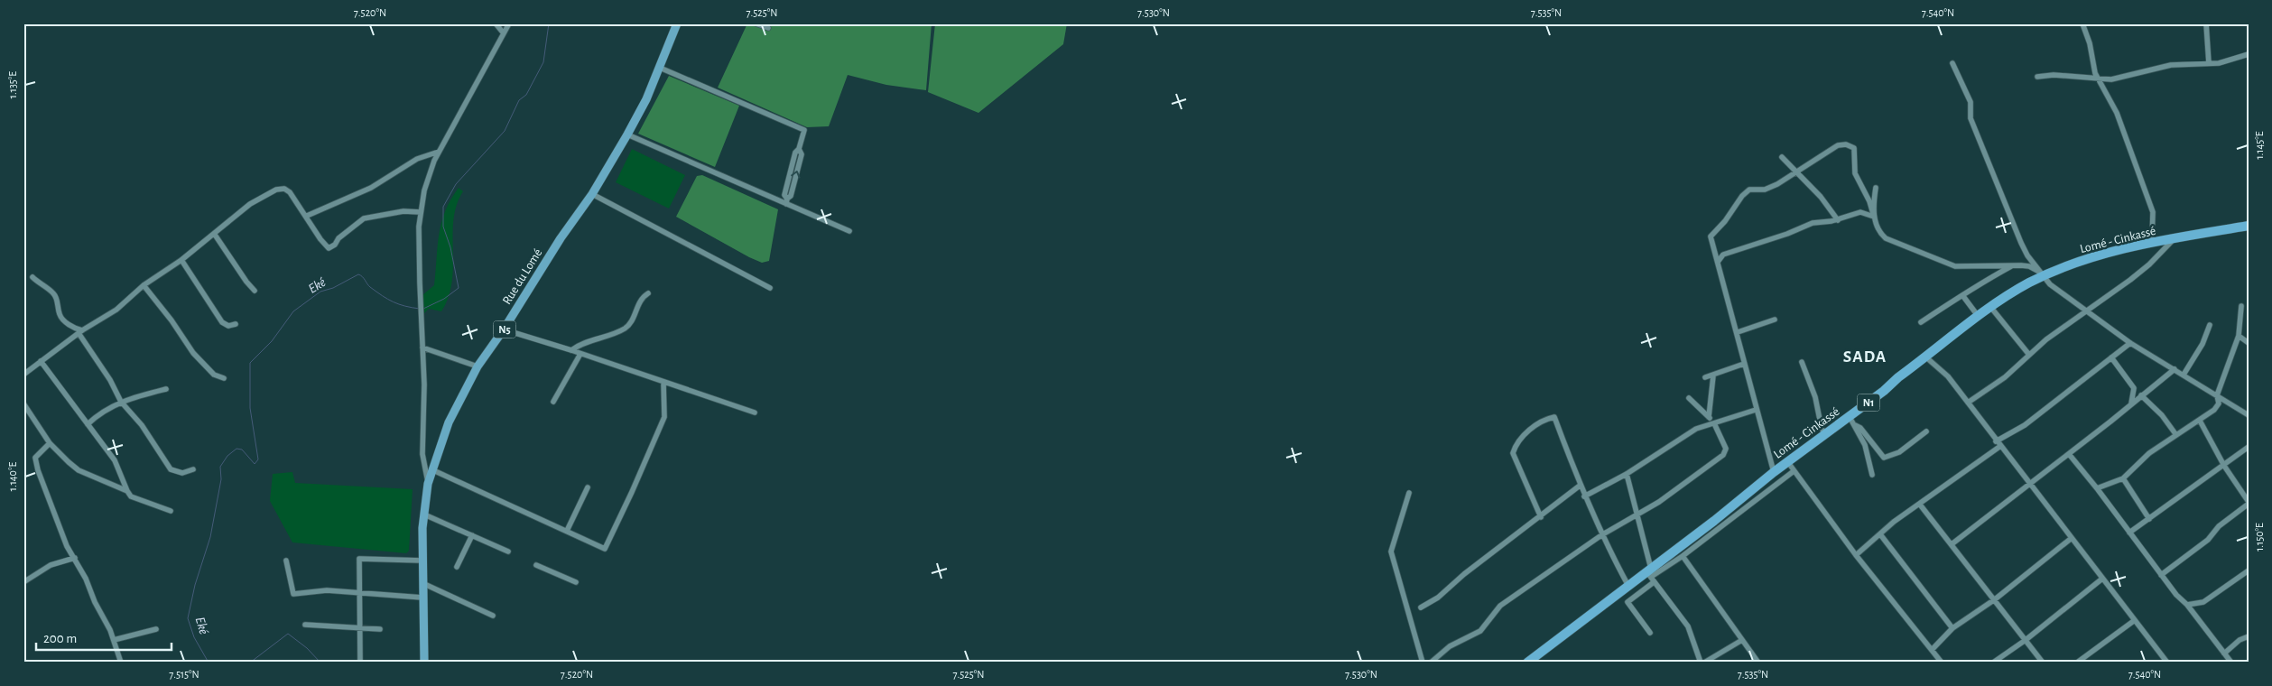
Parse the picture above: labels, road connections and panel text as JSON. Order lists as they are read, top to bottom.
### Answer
{
  "streets": {
    "highway": ["Lomé - Cinkassé", "N1"],
    "main road": ["Rue du Lomé", "N5"]
  },
  "districts": ["SADA"],
  "water": ["Eké"],
  "scale_bar": "200 m",
  "coordinates": [
    "7.520°N",
    "7.525°N",
    "7.530°N",
    "7.535°N",
    "7.540°N",
    "1.135°E",
    "1.145°E",
    "1.140°E",
    "1.150°E",
    "7.515°N"
  ]
}
